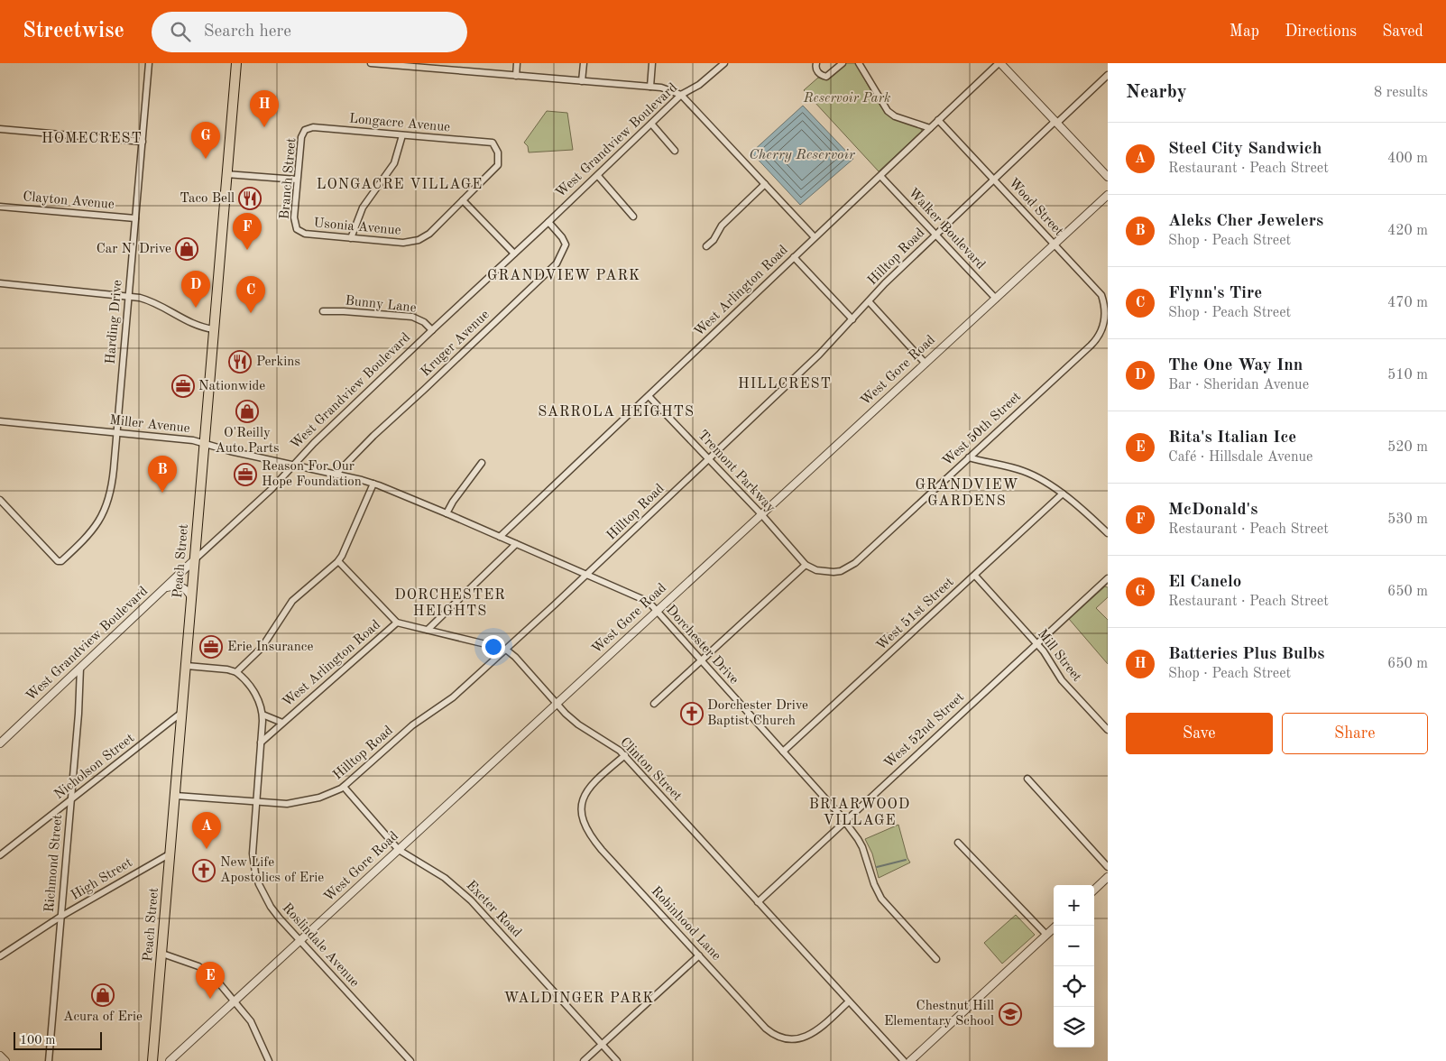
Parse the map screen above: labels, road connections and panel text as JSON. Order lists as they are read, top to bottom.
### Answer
{
  "streets": {
    "main road": ["Peach Street"],
    "street": [
      "Longacre Avenue",
      "West Grandview Boulevard",
      "Branch Street",
      "Clayton Avenue",
      "Wood Street",
      "Usonia Avenue",
      "Walker Boulevard",
      "Hilltop Road",
      "West Arlington Road",
      "Bunny Lane",
      "Harding Drive",
      "Kruger Avenue",
      "West Gore Road",
      "Miller Avenue",
      "West 50th Street",
      "Tremont Parkway",
      "West 51st Street",
      "Dorchester Drive",
      "Mill Street",
      "West 52nd Street",
      "Nicholson Street",
      "Clinton Street",
      "Richmond Street",
      "High Street",
      "Exeter Road",
      "Robinhood Lane",
      "Roslindale Avenue"
    ]
  },
  "crossings": [
    ["Longacre Avenue", "Branch Street"],
    ["Longacre Avenue", "Usonia Avenue"],
    ["West Grandview Boulevard", "Bunny Lane"],
    ["West Grandview Boulevard", "Kruger Avenue"],
    ["West Grandview Boulevard", "Miller Avenue"],
    ["West Grandview Boulevard", "Peach Street"],
    ["West Grandview Boulevard", "Dorchester Drive"],
    ["West Grandview Boulevard", "Richmond Street"],
    ["Branch Street", "Usonia Avenue"],
    ["Clayton Avenue", "Harding Drive"],
    ["Wood Street", "Hilltop Road"],
    ["Wood Street", "West Arlington Road"],
    ["Wood Street", "West Gore Road"],
    ["Wood Street", "West 50th Street"],
    ["Walker Boulevard", "Hilltop Road"],
    ["Walker Boulevard", "West Arlington Road"],
    ["Walker Boulevard", "West Gore Road"],
    ["Hilltop Road", "Tremont Parkway"],
    ["Hilltop Road", "Peach Street"],
    ["Hilltop Road", "Dorchester Drive"],
    ["Hilltop Road", "Clinton Street"],
    ["Hilltop Road", "Exeter Road"],
    ["Hilltop Road", "Roslindale Avenue"],
    ["West Arlington Road", "Tremont Parkway"],
    ["West Arlington Road", "Dorchester Drive"],
    ["West Arlington Road", "Clinton Street"],
    ["West Arlington Road", "Roslindale Avenue"],
    ["Harding Drive", "Miller Avenue"],
    ["Kruger Avenue", "Dorchester Drive"],
    ["West Gore Road", "Tremont Parkway"],
    ["West Gore Road", "Dorchester Drive"],
    ["West Gore Road", "Clinton Street"],
    ["West Gore Road", "Exeter Road"],
    ["West Gore Road", "Roslindale Avenue"],
    ["Miller Avenue", "Peach Street"],
    ["Miller Avenue", "Dorchester Drive"],
    ["West 50th Street", "Tremont Parkway"],
    ["Peach Street", "Nicholson Street"],
    ["Peach Street", "High Street"],
    ["West 51st Street", "Dorchester Drive"],
    ["West 51st Street", "Mill Street"],
    ["Dorchester Drive", "West 52nd Street"],
    ["Mill Street", "West 52nd Street"],
    ["West 52nd Street", "Clinton Street"],
    ["Nicholson Street", "Richmond Street"],
    ["Clinton Street", "Robinhood Lane"],
    ["Richmond Street", "High Street"]
  ],
  "districts": [
    "HOMECREST",
    "LONGACRE VILLAGE",
    "GRANDVIEW PARK",
    "HILLCREST",
    "SARROLA HEIGHTS",
    "GRANDVIEW GARDENS",
    "DORCHESTER HEIGHTS",
    "BRIARWOOD VILLAGE",
    "WALDINGER PARK"
  ],
  "water": ["Cherry Reservoir"],
  "parks": ["Reservoir Park"],
  "places": {
    "restaurant": ["Taco Bell", "Perkins"],
    "shop": ["Car N' Drive", "O'Reilly Auto Parts", "Acura of Erie"],
    "office": ["Nationwide", "Reason For Our Hope Foundation", "Erie Insurance"],
    "church": ["Dorchester Drive Baptist Church", "New Life Apostolics of Erie"],
    "school or university": ["Chestnut Hill Elementary School"]
  },
  "scale_bar": "100 m",
  "page": {
    "header": "Streetwise",
    "search": "Search here",
    "nav": ["Map", "Directions", "Saved"],
    "heading": ["Nearby", "8 results"],
    "pins": [
      "H",
      "G",
      "F",
      "D",
      "C",
      "B",
      "A",
      "E"
    ],
    "list": [
      {
        "mark": "A",
        "name": "Steel City Sandwich",
        "note": "Restaurant · Peach Street",
        "value": "400 m"
      },
      {
        "mark": "B",
        "name": "Aleks Cher Jewelers",
        "note": "Shop · Peach Street",
        "value": "420 m"
      },
      {
        "mark": "C",
        "name": "Flynn's Tire",
        "note": "Shop · Peach Street",
        "value": "470 m"
      },
      {
        "mark": "D",
        "name": "The One Way Inn",
        "note": "Bar · Sheridan Avenue",
        "value": "510 m"
      },
      {
        "mark": "E",
        "name": "Rita's Italian Ice",
        "note": "Café · Hillsdale Avenue",
        "value": "520 m"
      },
      {
        "mark": "F",
        "name": "McDonald's",
        "note": "Restaurant · Peach Street",
        "value": "530 m"
      },
      {
        "mark": "G",
        "name": "El Canelo",
        "note": "Restaurant · Peach Street",
        "value": "650 m"
      },
      {
        "mark": "H",
        "name": "Batteries Plus Bulbs",
        "note": "Shop · Peach Street",
        "value": "650 m"
      }
    ],
    "buttons": ["Save", "Share"],
    "map_buttons": ["+", "−"],
    "scale": "100 m"
  }
}
